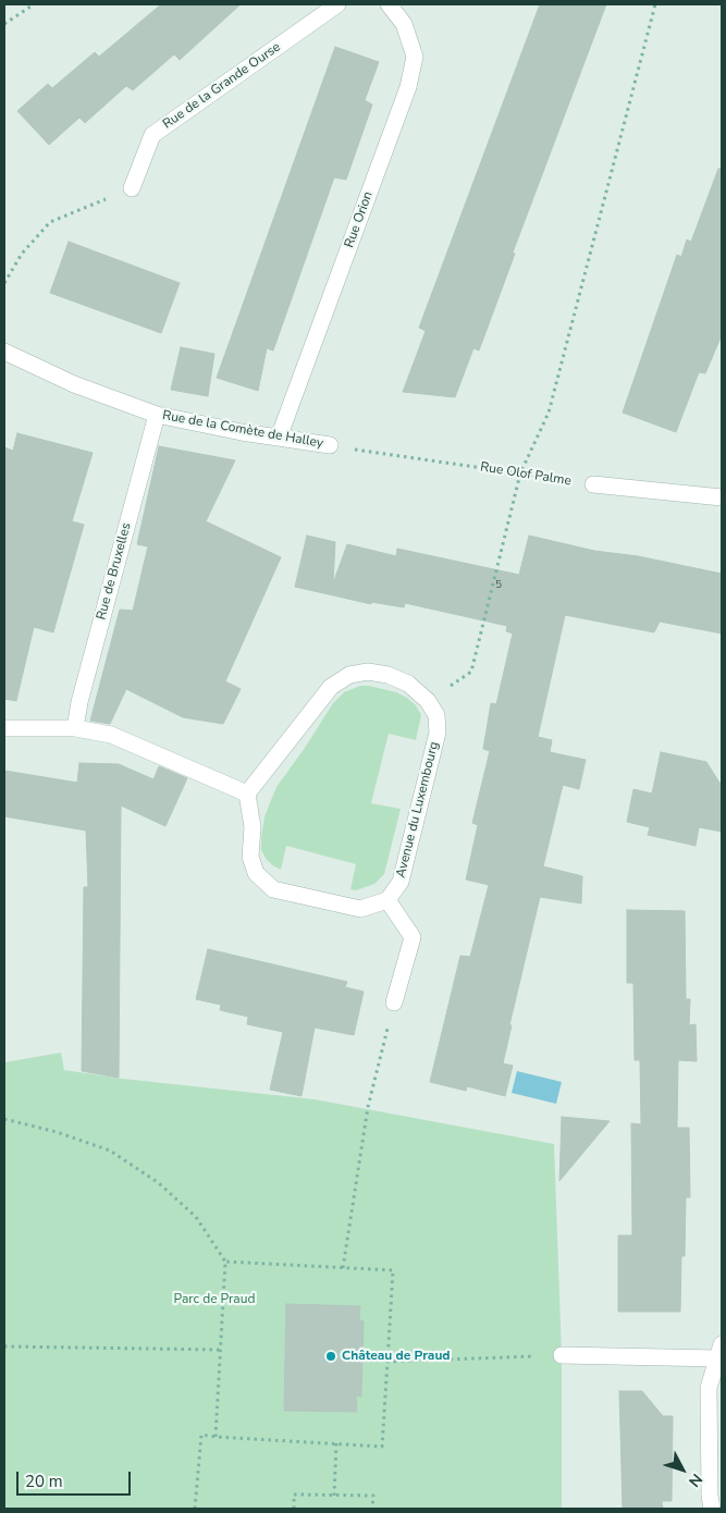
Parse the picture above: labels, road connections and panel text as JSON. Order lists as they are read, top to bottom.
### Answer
{
  "streets": {
    "street": [
      "Rue de la Grande Ourse",
      "Rue Orion",
      "Rue de la Comète de Halley",
      "Rue de Bruxelles",
      "Avenue du Luxembourg"
    ],
    "path": ["Rue Olof Palme"]
  },
  "crossings": [
    ["Rue Orion", "Rue de la Comète de Halley"],
    ["Rue de la Comète de Halley", "Rue Olof Palme"],
    ["Rue de la Comète de Halley", "Rue de Bruxelles"]
  ],
  "parks": ["Parc de Praud"],
  "places": ["Château de Praud"],
  "house_numbers": ["5"],
  "scale_bar": "20 m",
  "north": "bottom right"
}
